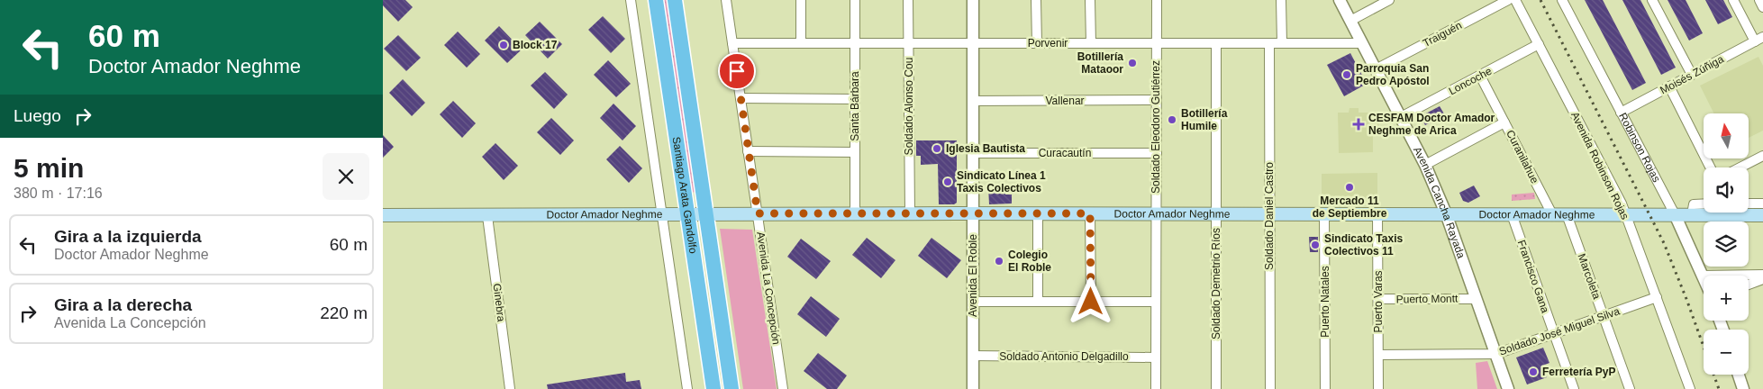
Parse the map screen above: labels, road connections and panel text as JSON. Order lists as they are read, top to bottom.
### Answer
{
  "streets": {
    "main road": ["Santiago Arata Gandolfo", "Doctor Amador Neghme"],
    "street": [
      "Traiguén",
      "Porvenir",
      "Moisés Zúñiga",
      "Loncoche",
      "Vallenar",
      "Santa Bárbara",
      "Soldado Alonso Cou",
      "Soldado Eleodoro Gutiérrez",
      "Robinson Rojas",
      "Curacautín",
      "Curanilahue",
      "Avenida Robinson Rojas",
      "Avenida Cancha Rayada",
      "Soldado Daniel Castro",
      "Avenida El Roble",
      "Francisco Gana",
      "Marcoleta",
      "Soldado Demetrio Ríos",
      "Avenida La Concepción",
      "Puerto Montt",
      "Puerto Natales",
      "Puerto Varas",
      "Ginebra",
      "Soldado José Miguel Silva",
      "Soldado Antonio Delgadillo"
    ]
  },
  "crossings": [
    ["Traiguén", "Avenida Cancha Rayada"],
    ["Porvenir", "Santa Bárbara"],
    ["Porvenir", "Soldado Alonso Cou"],
    ["Porvenir", "Soldado Eleodoro Gutiérrez"],
    ["Porvenir", "Avenida Cancha Rayada"],
    ["Porvenir", "Soldado Daniel Castro"],
    ["Porvenir", "Avenida El Roble"],
    ["Porvenir", "Soldado Demetrio Ríos"],
    ["Porvenir", "Avenida La Concepción"],
    ["Moisés Zúñiga", "Robinson Rojas"],
    ["Loncoche", "Curanilahue"],
    ["Loncoche", "Avenida Robinson Rojas"],
    ["Loncoche", "Avenida Cancha Rayada"],
    ["Vallenar", "Soldado Eleodoro Gutiérrez"],
    ["Vallenar", "Avenida El Roble"],
    ["Santa Bárbara", "Doctor Amador Neghme"],
    ["Soldado Alonso Cou", "Doctor Amador Neghme"],
    ["Soldado Eleodoro Gutiérrez", "Curacautín"],
    ["Soldado Eleodoro Gutiérrez", "Doctor Amador Neghme"],
    ["Soldado Eleodoro Gutiérrez", "Soldado Antonio Delgadillo"],
    ["Robinson Rojas", "Doctor Amador Neghme"],
    ["Curacautín", "Avenida El Roble"],
    ["Curanilahue", "Doctor Amador Neghme"],
    ["Avenida Robinson Rojas", "Doctor Amador Neghme"],
    ["Avenida Robinson Rojas", "Soldado José Miguel Silva"],
    ["Santiago Arata Gandolfo", "Doctor Amador Neghme"],
    ["Avenida Cancha Rayada", "Doctor Amador Neghme"],
    ["Avenida Cancha Rayada", "Puerto Montt"],
    ["Avenida Cancha Rayada", "Soldado José Miguel Silva"],
    ["Doctor Amador Neghme", "Soldado Daniel Castro"],
    ["Doctor Amador Neghme", "Avenida El Roble"],
    ["Doctor Amador Neghme", "Francisco Gana"],
    ["Doctor Amador Neghme", "Marcoleta"],
    ["Doctor Amador Neghme", "Soldado Demetrio Ríos"],
    ["Doctor Amador Neghme", "Avenida La Concepción"],
    ["Doctor Amador Neghme", "Puerto Natales"],
    ["Doctor Amador Neghme", "Puerto Varas"],
    ["Doctor Amador Neghme", "Ginebra"],
    ["Avenida El Roble", "Soldado Antonio Delgadillo"],
    ["Francisco Gana", "Soldado José Miguel Silva"],
    ["Marcoleta", "Soldado José Miguel Silva"],
    ["Puerto Montt", "Puerto Varas"],
    ["Puerto Varas", "Soldado José Miguel Silva"]
  ],
  "places": {
    "other": [
      "Block 17",
      "Botillería Mataoor",
      "Parroquia San Pedro Apóstol",
      "Botillería Humile",
      "Iglesia Bautista",
      "Sindicato Línea 1 Taxis Colectivos",
      "Mercado 11 de Septiembre",
      "Sindicato Taxis Colectivos 11",
      "Colegio El Roble",
      "Ferretería PyP"
    ],
    "health": ["CESFAM Doctor Amador Neghme de Arica"]
  },
  "north": "top",
  "page": {
    "turn": ["60 m", "Doctor Amador Neghme"],
    "then": "Luego",
    "map_buttons": ["+", "−"],
    "heading": ["5 min", "380 m · 17:16"],
    "list": [
      {
        "name": "Gira a la izquierda",
        "note": "Doctor Amador Neghme",
        "value": "60 m"
      },
      {
        "name": "Gira a la derecha",
        "note": "Avenida La Concepción",
        "value": "220 m"
      }
    ]
  }
}
